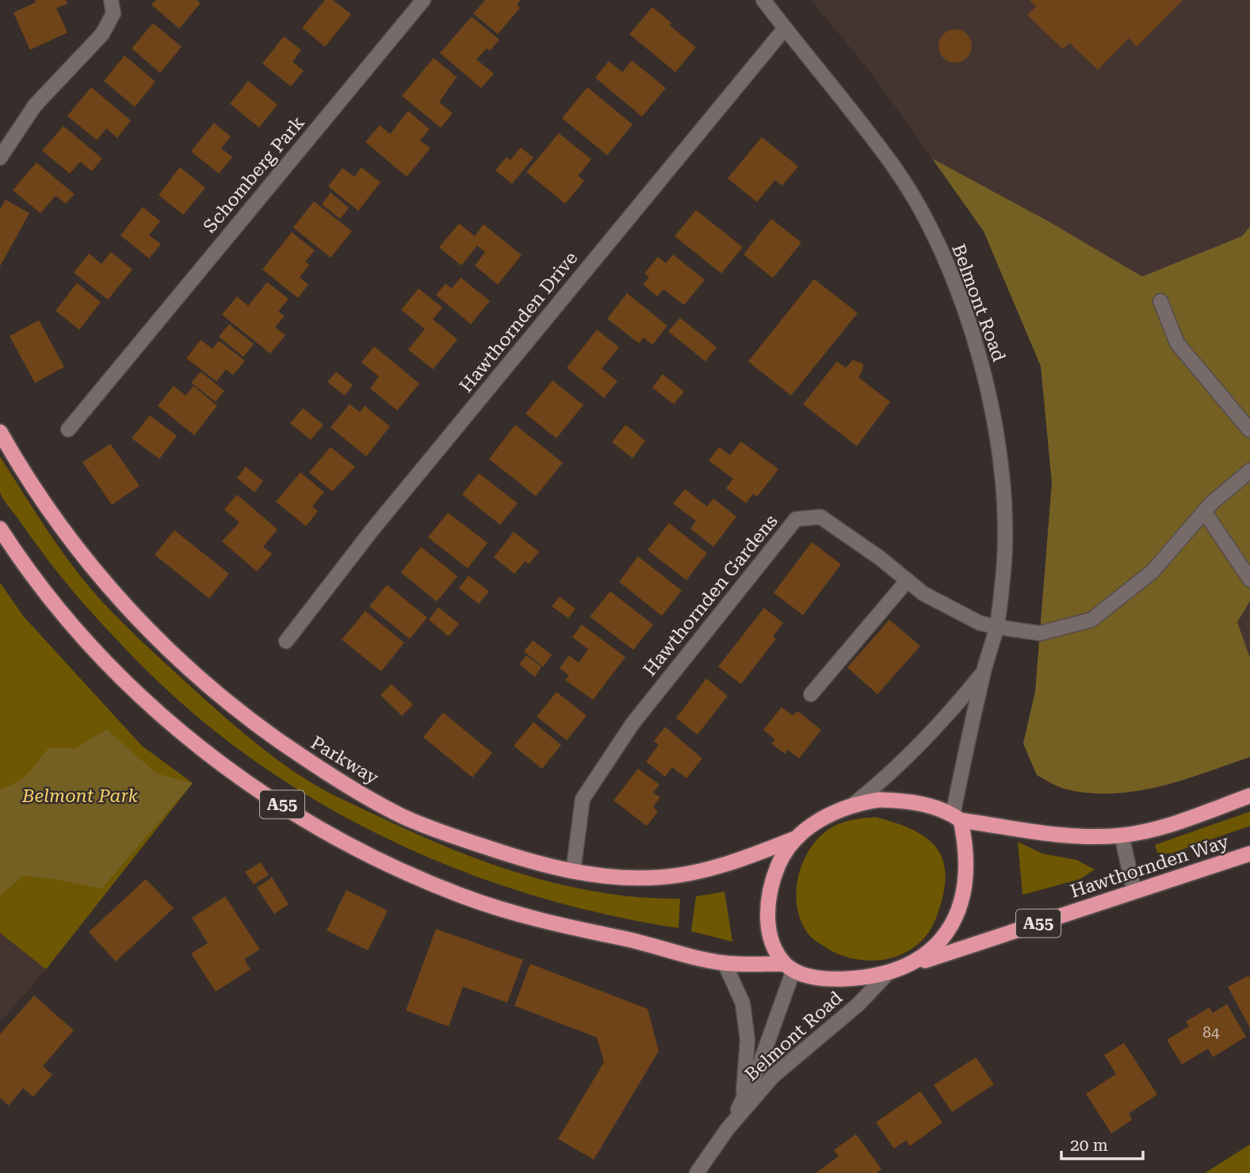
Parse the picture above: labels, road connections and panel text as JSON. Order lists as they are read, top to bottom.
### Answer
{
  "streets": {
    "highway": ["Parkway", "A55", "Hawthornden Way"],
    "street": [
      "Schomberg Park",
      "Belmont Road",
      "Hawthornden Drive",
      "Hawthornden Gardens"
    ]
  },
  "crossings": [
    ["Belmont Road", "Hawthornden Drive"],
    ["Belmont Road", "Hawthornden Gardens"],
    ["Belmont Road", "Parkway"],
    ["Belmont Road", "A55"],
    ["Belmont Road", "Hawthornden Way"],
    ["Hawthornden Gardens", "Parkway"],
    ["Parkway", "A55"],
    ["Parkway", "Hawthornden Way"],
    ["A55", "Hawthornden Way"]
  ],
  "parks": ["Belmont Park"],
  "house_numbers": ["84"],
  "scale_bar": "20 m"
}
